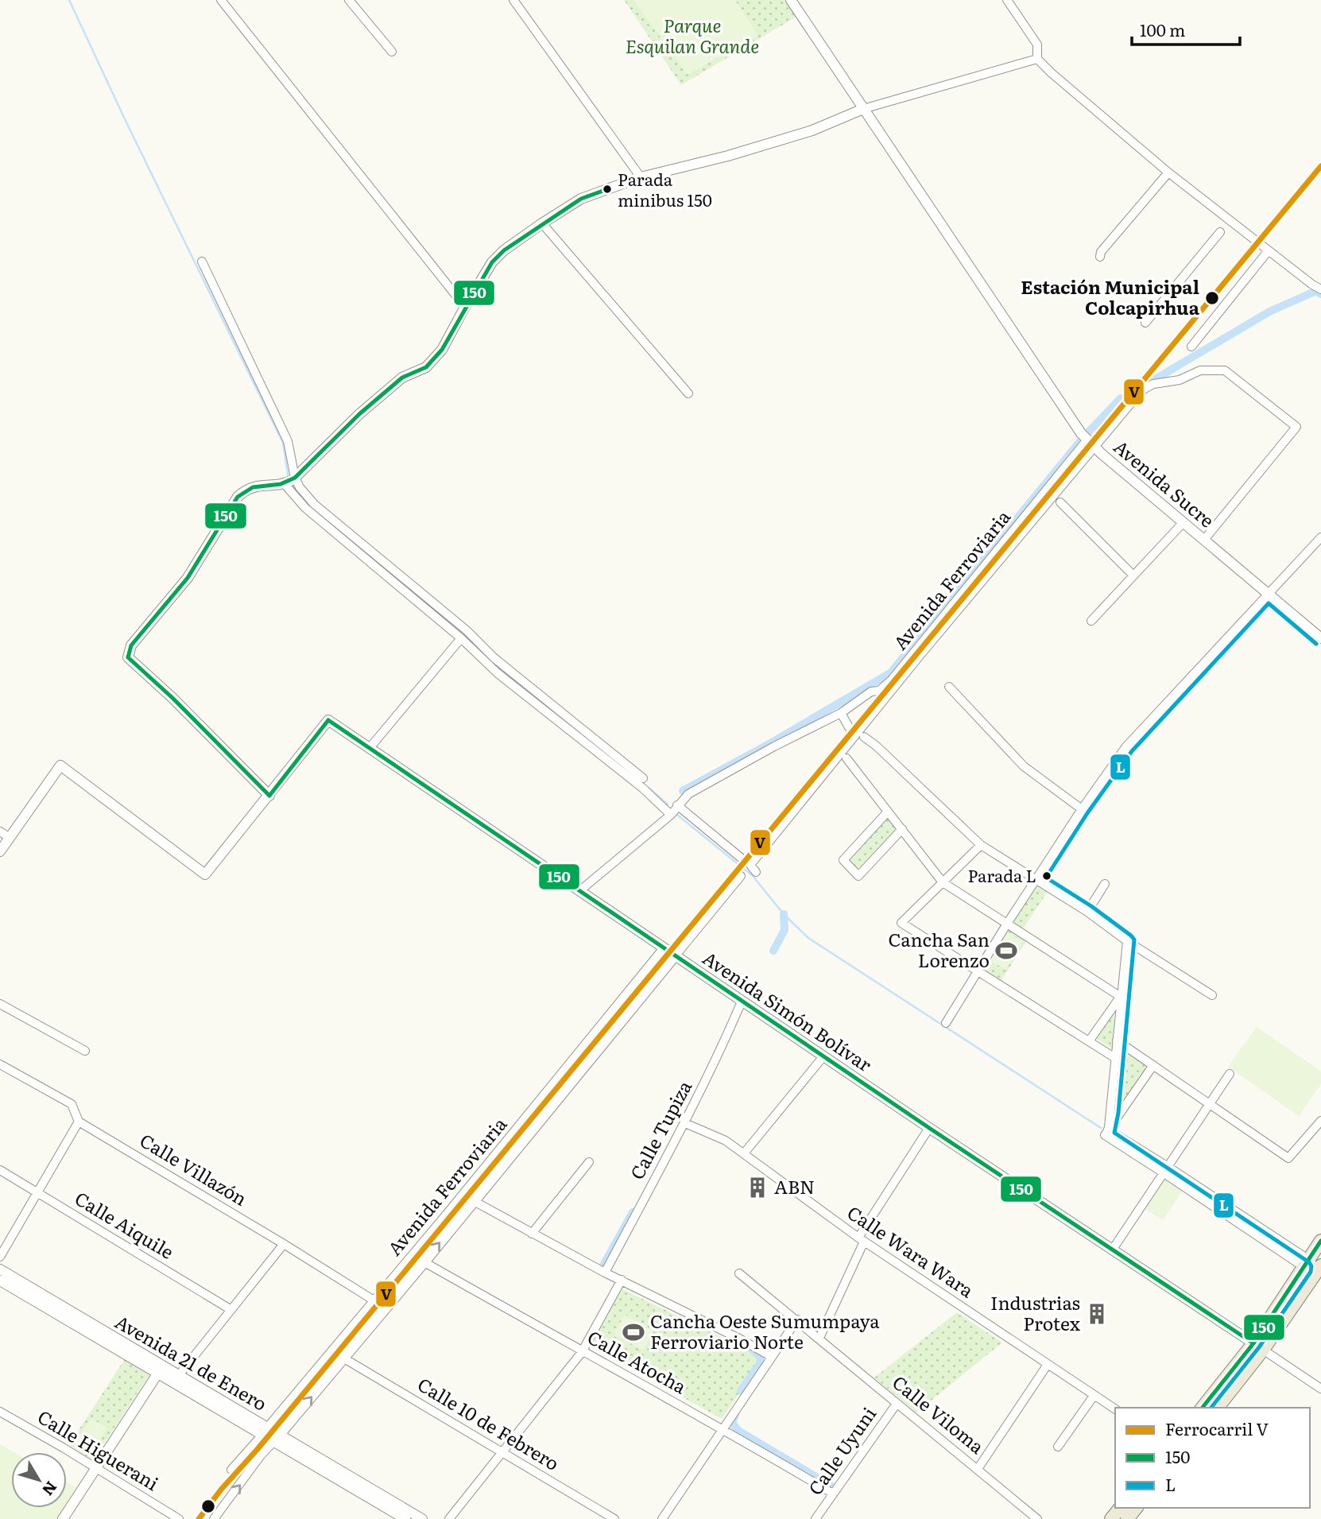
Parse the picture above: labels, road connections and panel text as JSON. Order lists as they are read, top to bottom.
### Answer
{
  "streets": {
    "street": [
      "Avenida Sucre",
      "Avenida Ferroviaria",
      "Avenida Simón Bolívar",
      "Calle Tupiza",
      "Calle Villazón",
      "Calle Aiquile",
      "Calle Wara Wara",
      "Calle Atocha",
      "Avenida 21 de Enero",
      "Calle Viloma",
      "Calle 10 de Febrero",
      "Calle Higuerani",
      "Calle Uyuni"
    ]
  },
  "crossings": [
    ["Avenida Sucre", "Avenida Ferroviaria"],
    ["Avenida Ferroviaria", "Avenida Simón Bolívar"],
    ["Avenida Ferroviaria", "Calle Villazón"],
    ["Avenida Ferroviaria", "Calle Atocha"],
    ["Avenida Ferroviaria", "Avenida 21 de Enero"],
    ["Avenida Ferroviaria", "Calle 10 de Febrero"],
    ["Avenida Simón Bolívar", "Calle Tupiza"],
    ["Calle Tupiza", "Calle Wara Wara"],
    ["Calle Atocha", "Calle Uyuni"],
    ["Calle Viloma", "Calle Uyuni"]
  ],
  "parks": ["Parque Esquilan Grande"],
  "places": {
    "other": ["Parada minibus 150", "Estación Municipal Colcapirhua", "Parada L"],
    "sports": ["Cancha San Lorenzo", "Cancha Oeste Sumumpaya Ferroviario Norte"],
    "building": ["ABN", "Industrias Protex"]
  },
  "lines": ["rail line V", "transit line 150", "transit line L"],
  "legend": ["Ferrocarril V", "150", "L"],
  "scale_bar": "100 m",
  "north": "bottom right"
}
